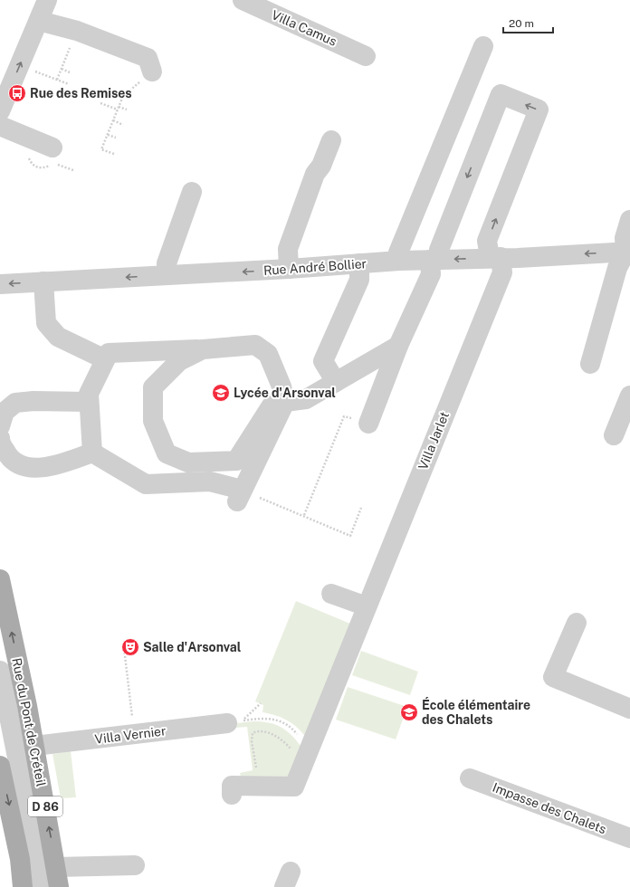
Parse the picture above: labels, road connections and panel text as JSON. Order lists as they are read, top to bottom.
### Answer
{
  "streets": {
    "main road": ["Rue du Pont de Créteil", "D 86"],
    "street": [
      "Villa Camus",
      "Rue André Bollier",
      "Villa Jarlet",
      "Villa Vernier",
      "Impasse des Chalets"
    ]
  },
  "crossings": [
    ["Rue André Bollier", "Villa Jarlet"],
    ["Rue du Pont de Créteil", "Villa Vernier"]
  ],
  "places": {
    "bus stop": ["Rue des Remises"],
    "school or university": ["Lycée d'Arsonval", "École élémentaire des Chalets"],
    "theatre": ["Salle d'Arsonval"]
  },
  "scale_bar": "20 m"
}
